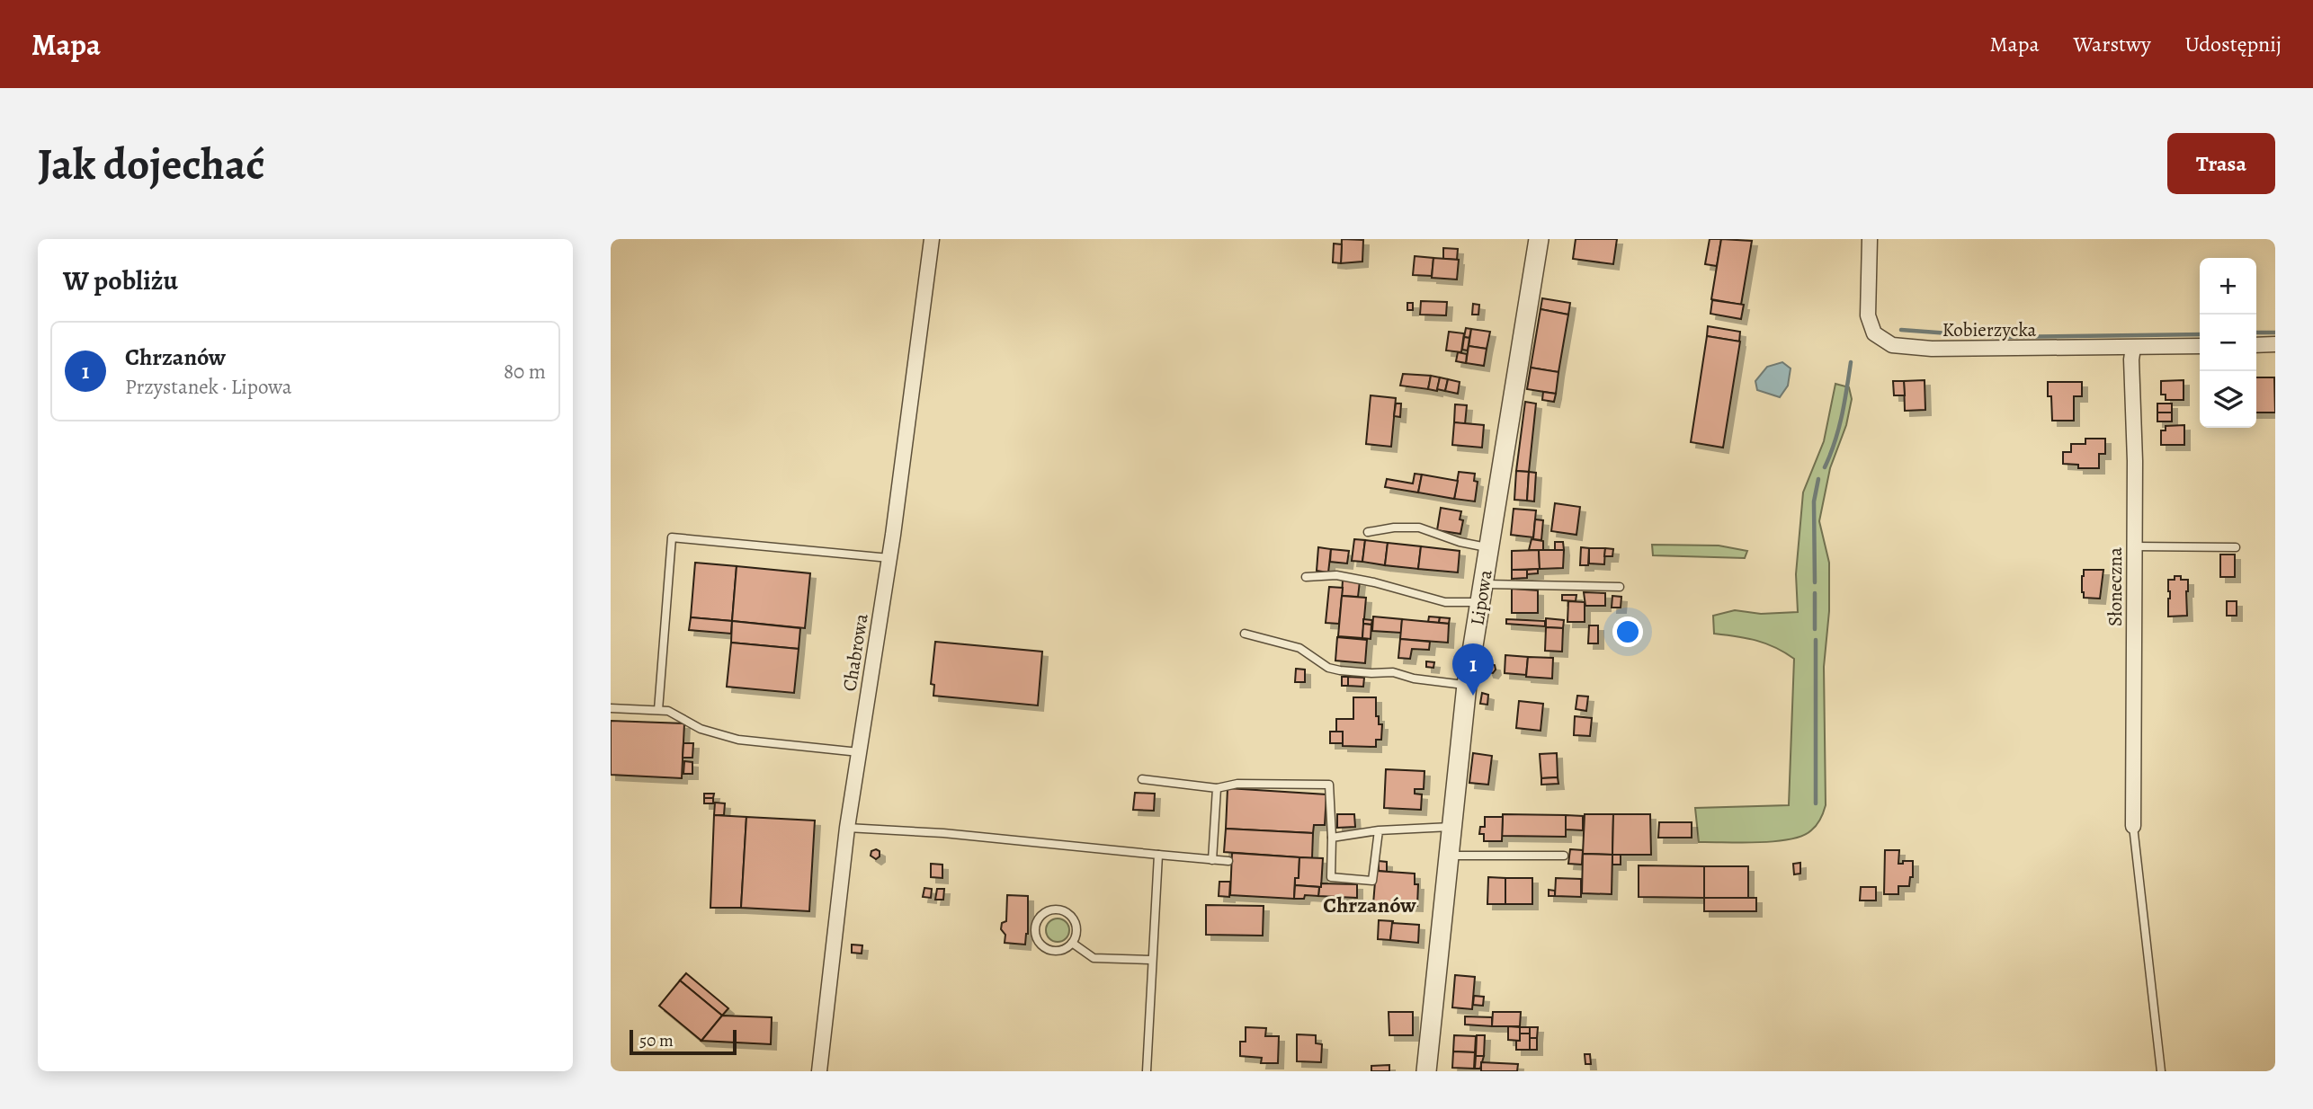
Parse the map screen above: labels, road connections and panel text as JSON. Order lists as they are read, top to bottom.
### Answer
{
  "streets": {
    "street": [
      "Kobierzycka",
      "Słoneczna",
      "Lipowa",
      "Chabrowa"
    ]
  },
  "crossings": [
    ["Kobierzycka", "Słoneczna"]
  ],
  "districts": ["Chrzanów"],
  "scale_bar": "50 m",
  "page": {
    "header": "Mapa",
    "nav": ["Mapa", "Warstwy", "Udostępnij"],
    "buttons": "Trasa",
    "title": "Jak dojechać",
    "heading": "W pobliżu",
    "map_buttons": ["+", "−"],
    "list": [
      {
        "mark": "1",
        "name": "Chrzanów",
        "note": "Przystanek · Lipowa",
        "value": "80 m"
      }
    ],
    "pins": "1",
    "scale": "50 m"
  }
}
